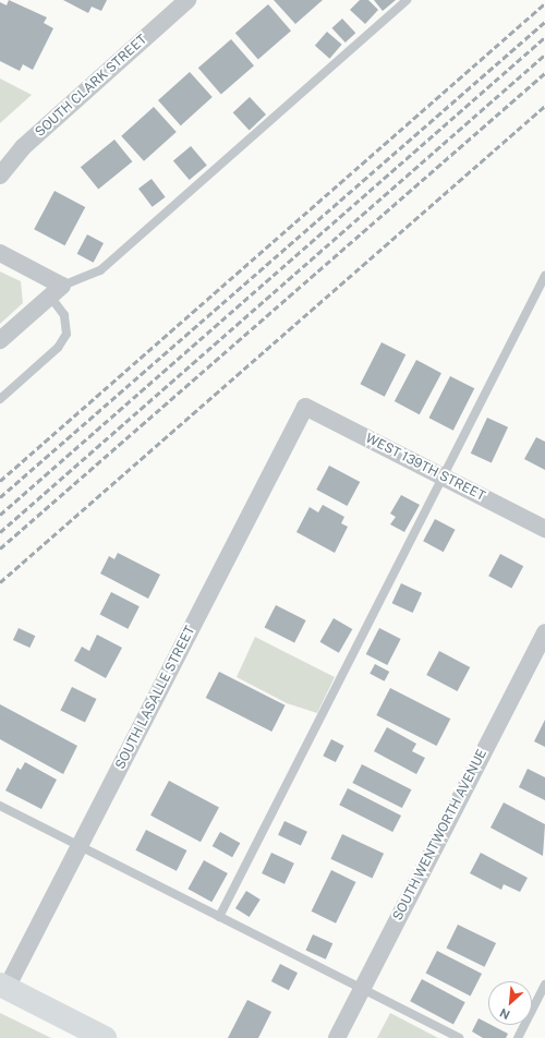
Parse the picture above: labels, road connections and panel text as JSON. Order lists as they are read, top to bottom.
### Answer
{
  "streets": {
    "street": [
      "SOUTH CLARK STREET",
      "WEST 139TH STREET",
      "SOUTH LASALLE STREET",
      "SOUTH WENTWORTH AVENUE"
    ]
  },
  "crossings": [
    ["WEST 139TH STREET", "SOUTH LASALLE STREET"]
  ],
  "north": "bottom left"
}
